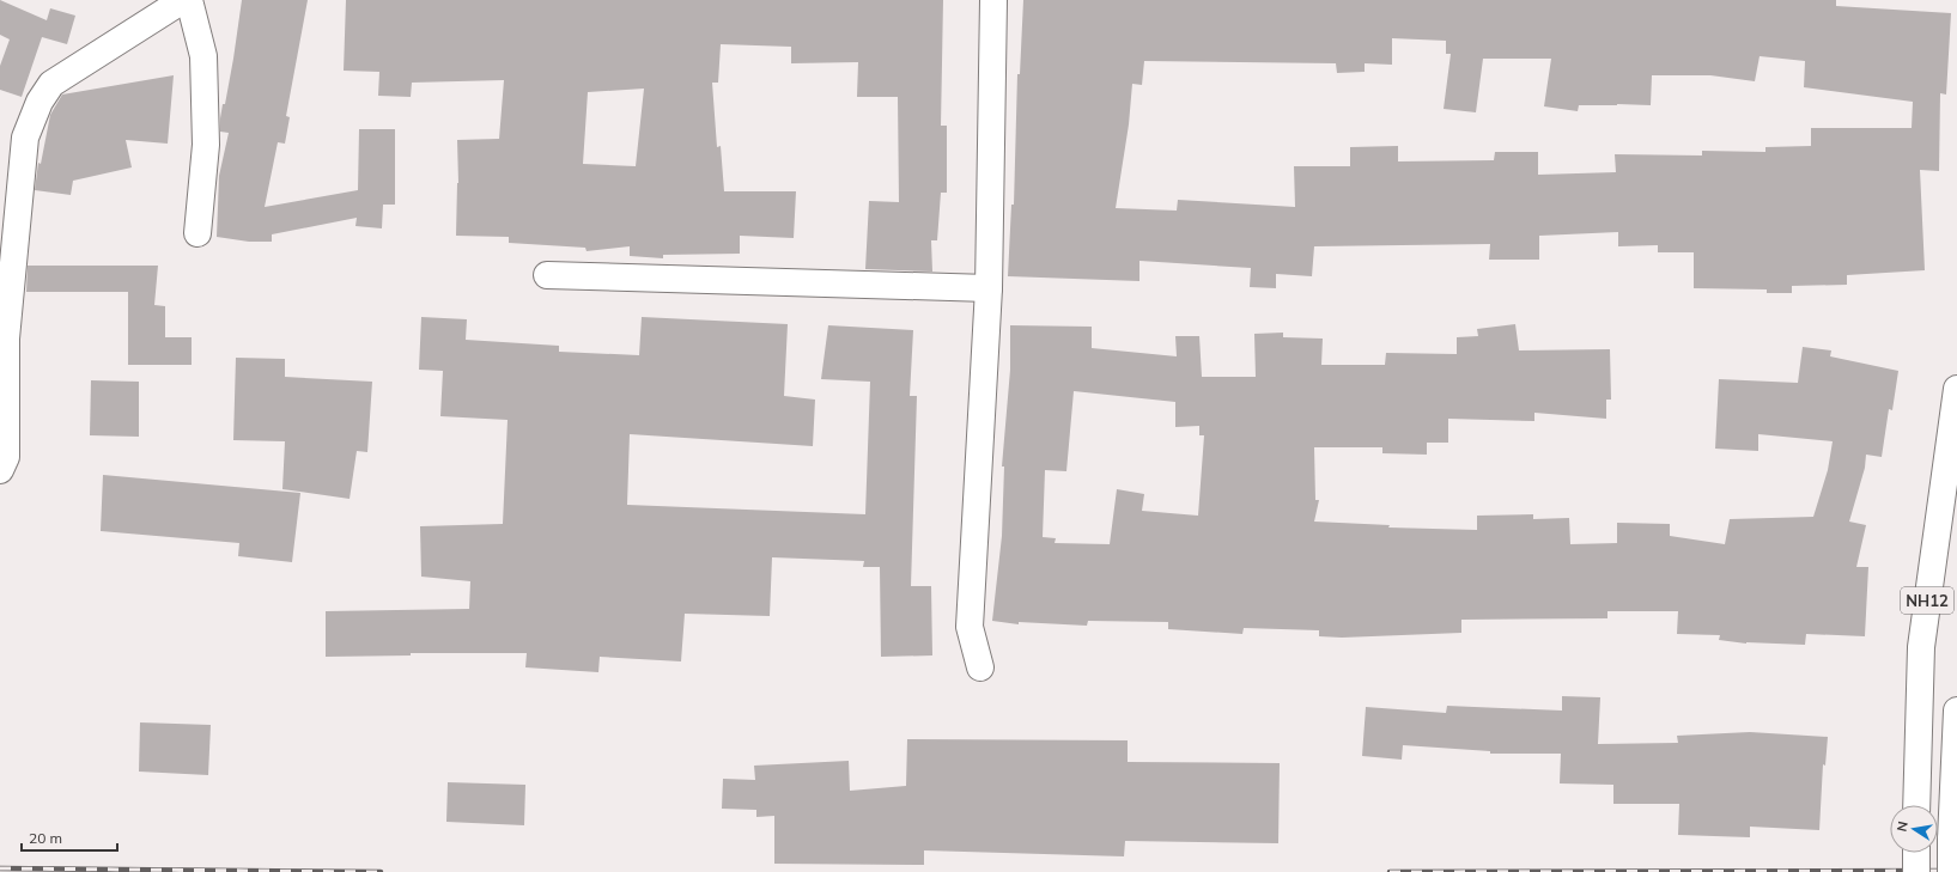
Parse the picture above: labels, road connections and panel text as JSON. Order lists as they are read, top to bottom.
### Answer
{
  "streets": {
    "main road": ["NH12"]
  },
  "scale_bar": "20 m",
  "north": "left"
}
